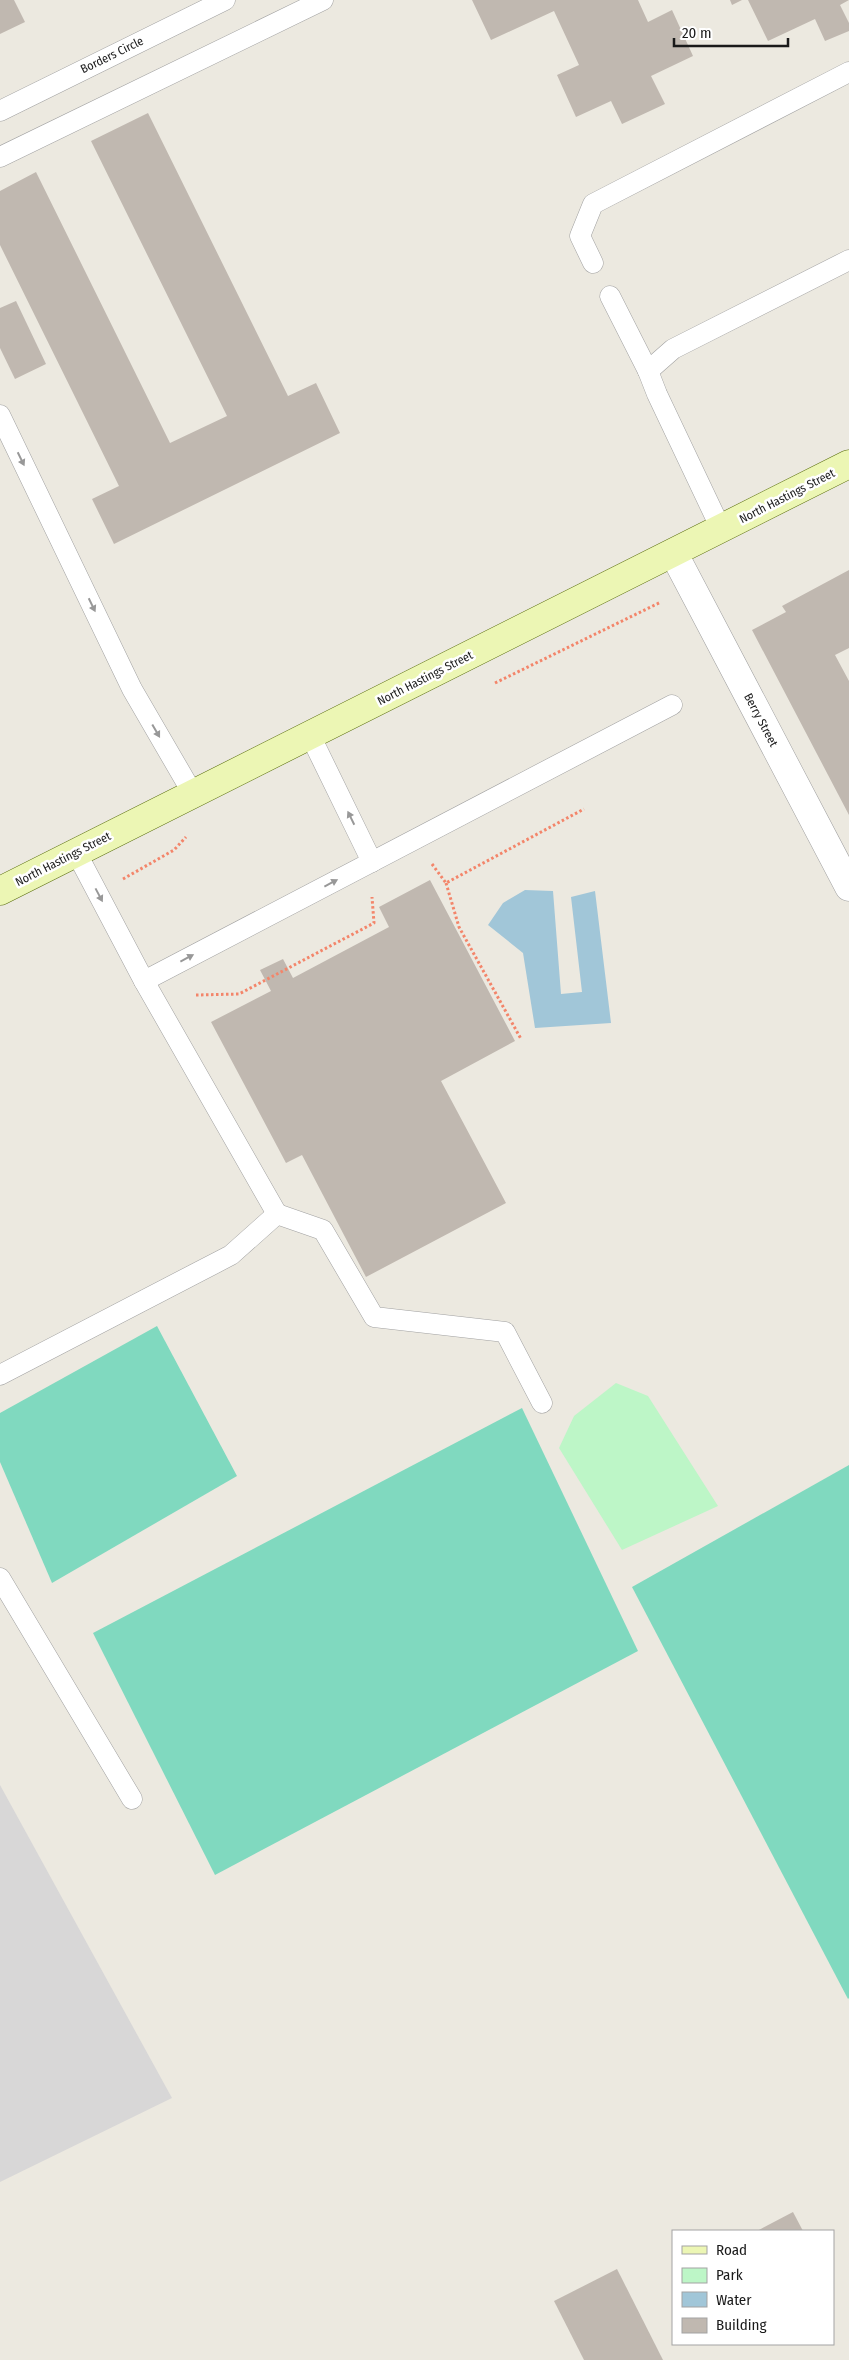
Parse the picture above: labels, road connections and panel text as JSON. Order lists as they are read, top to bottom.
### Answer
{
  "streets": {
    "street": ["North Hastings Street", "Berry Street"],
    "lane": ["Borders Circle"]
  },
  "crossings": [
    ["North Hastings Street", "Berry Street"]
  ],
  "legend": [
    "Road",
    "Park",
    "Water",
    "Building"
  ],
  "scale_bar": "20 m"
}
